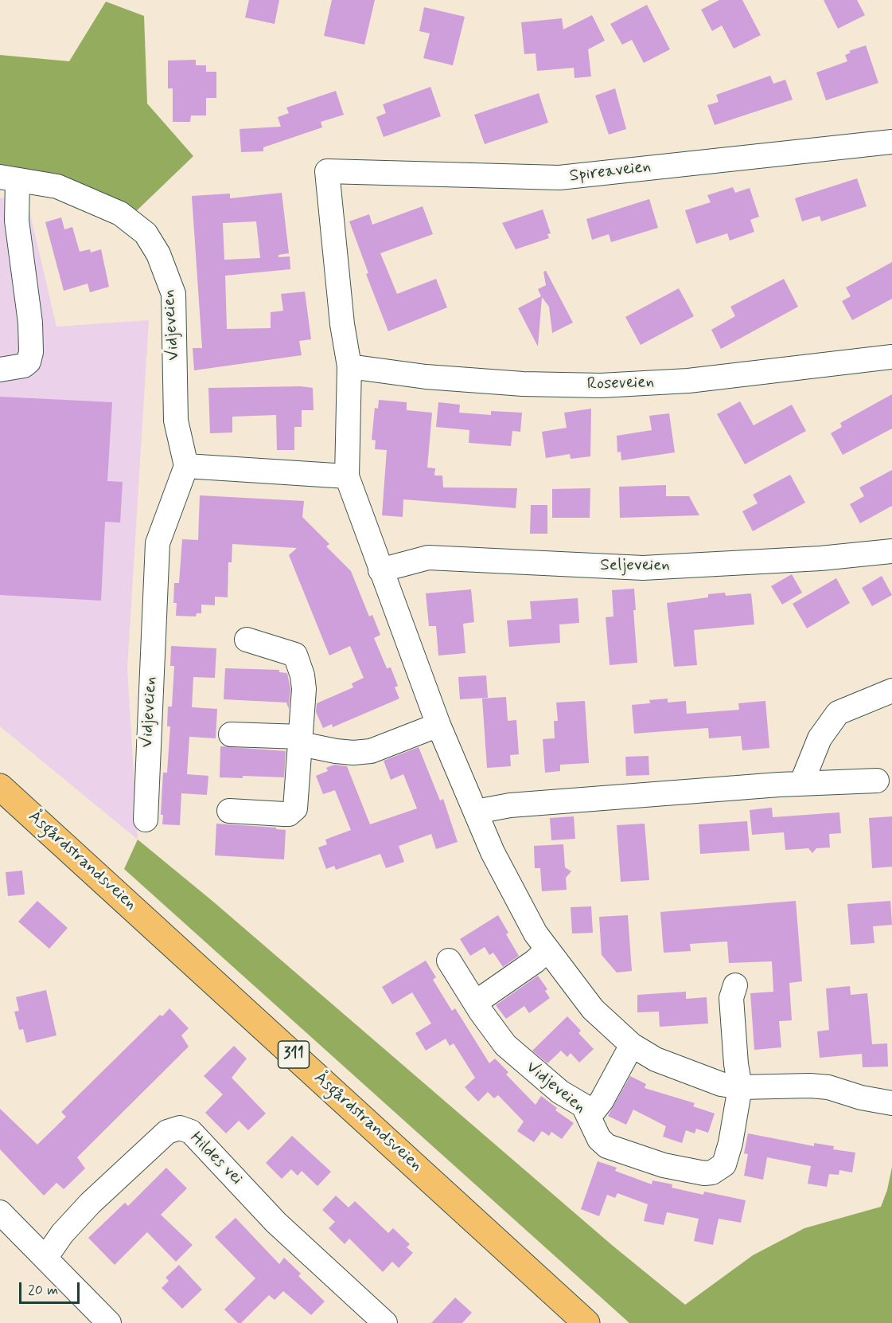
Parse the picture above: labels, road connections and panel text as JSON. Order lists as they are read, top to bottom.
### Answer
{
  "streets": {
    "main road": ["Åsgårdstrandsveien", "311"],
    "street": [
      "Spireaveien",
      "Vidjeveien",
      "Roseveien",
      "Seljeveien",
      "Hildes vei"
    ]
  },
  "crossings": [
    ["Spireaveien", "Roseveien"]
  ],
  "scale_bar": "20 m"
}
